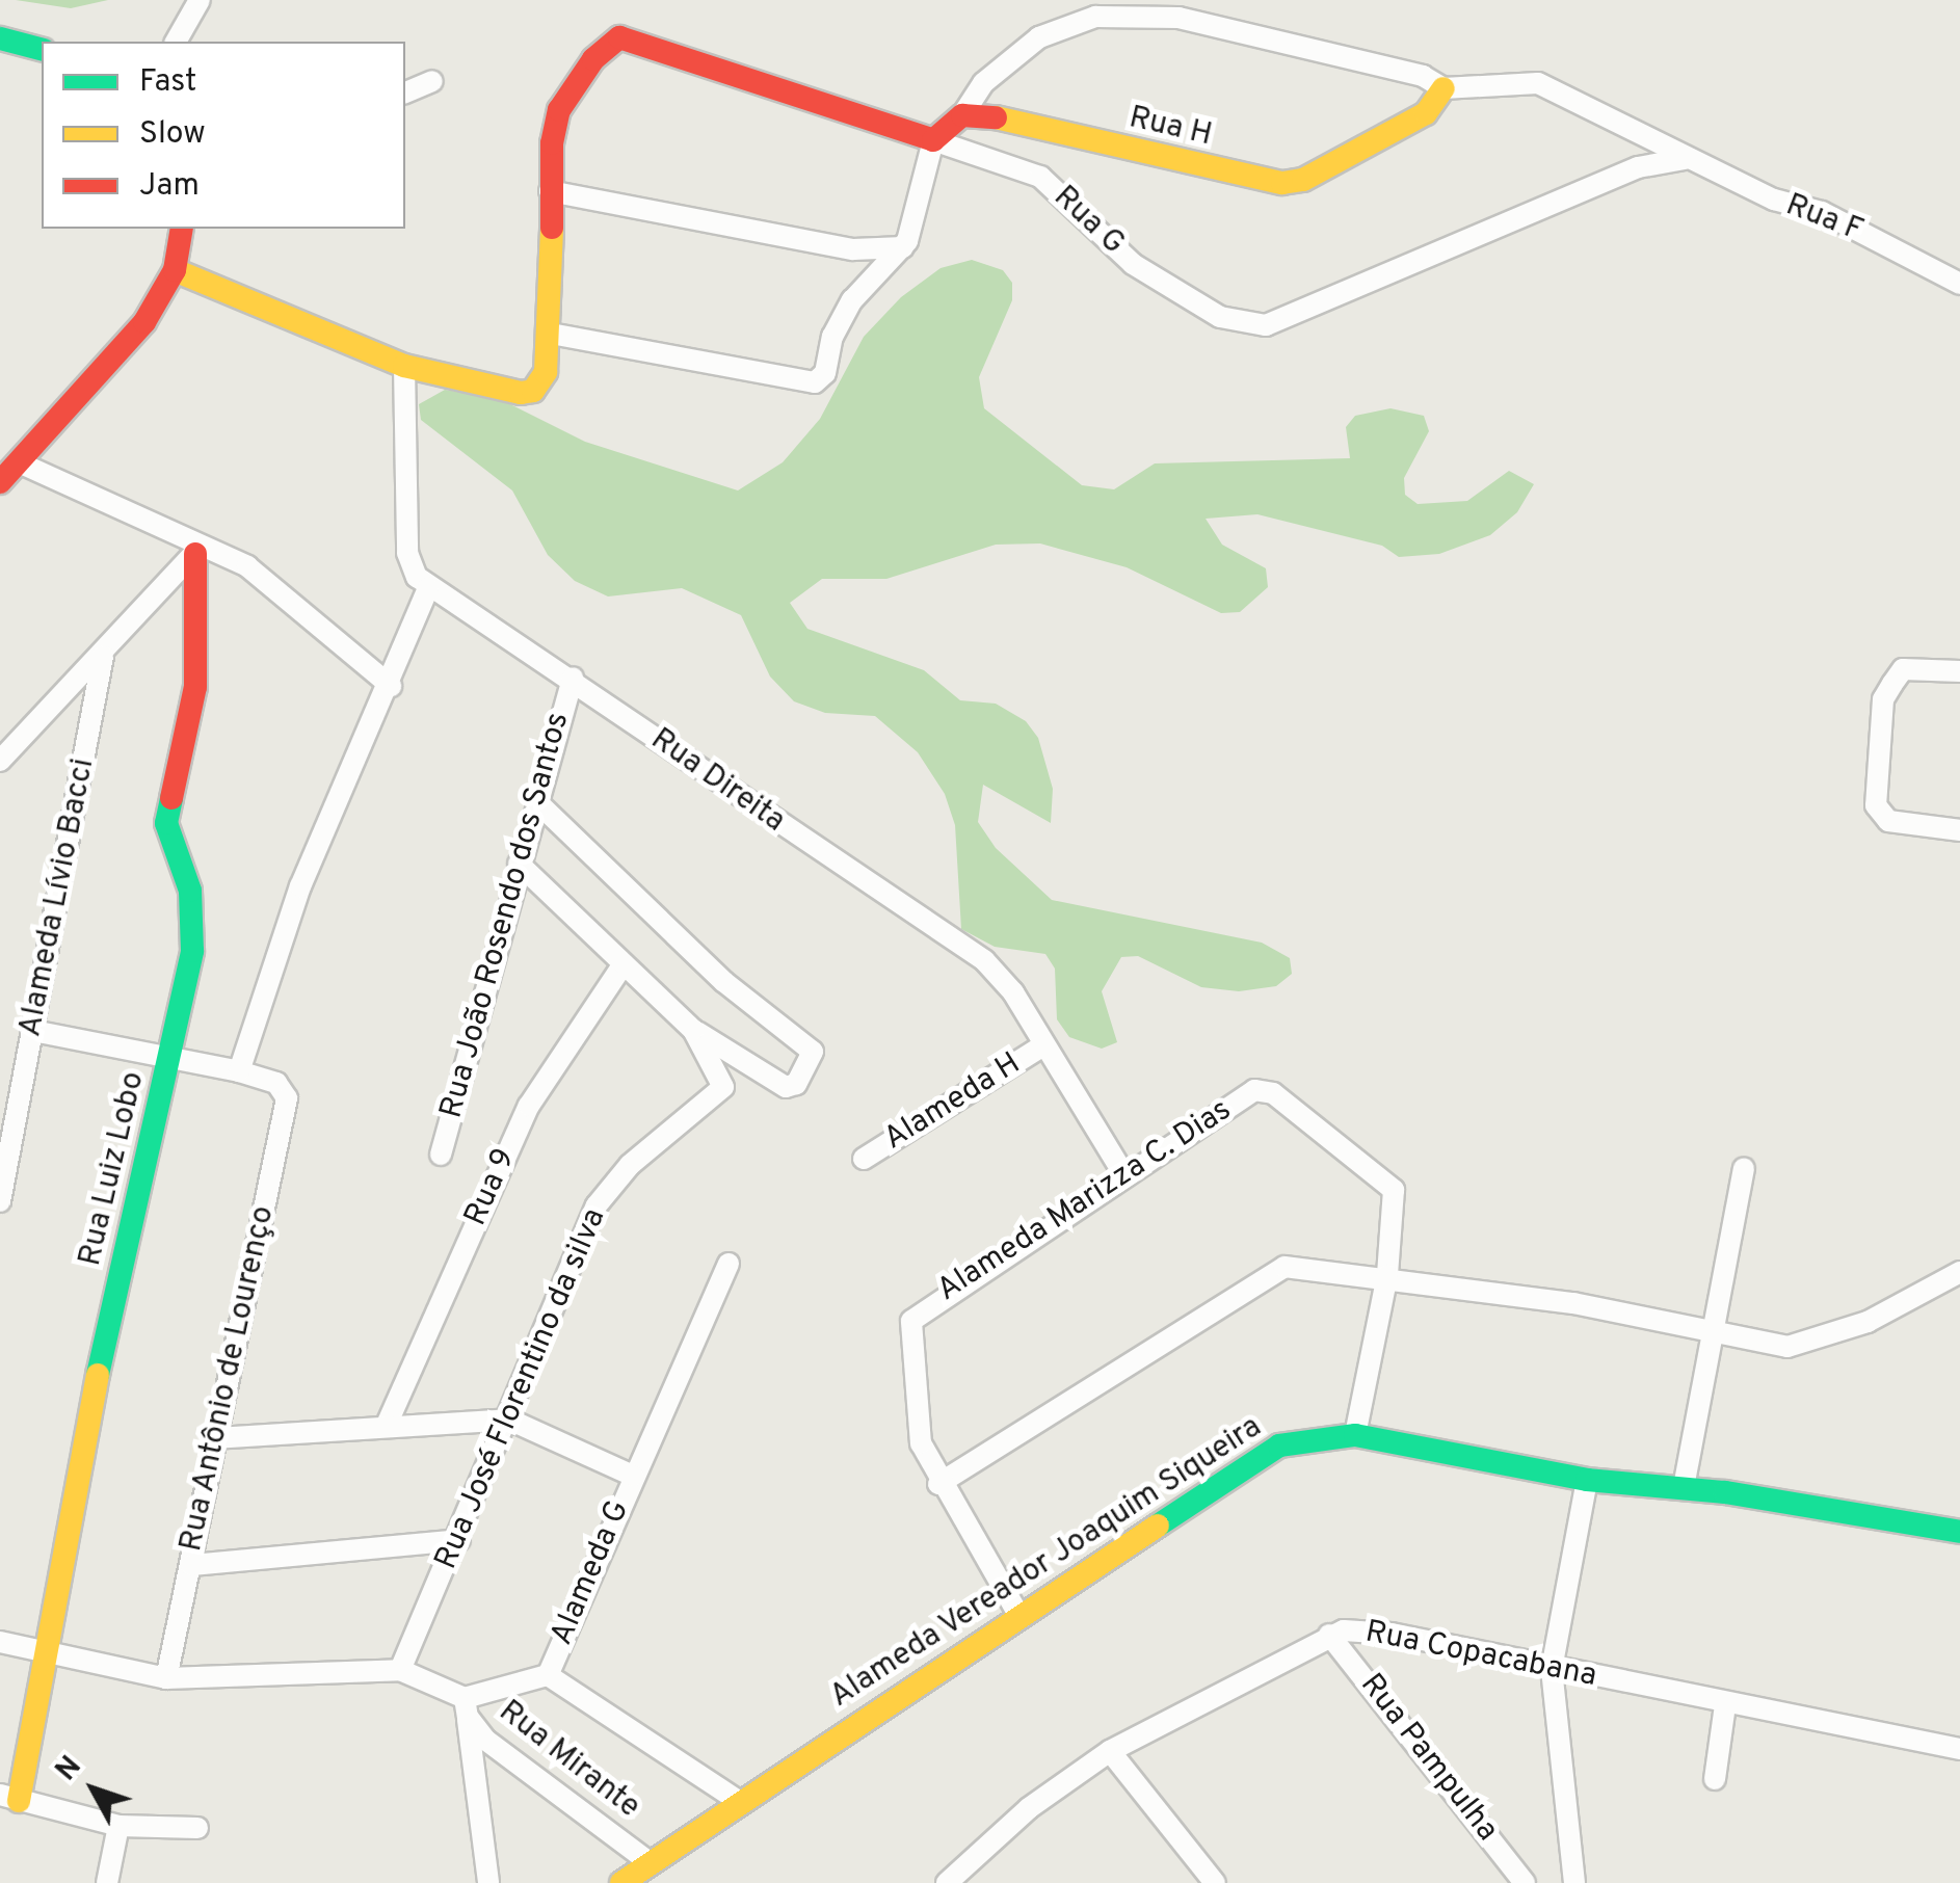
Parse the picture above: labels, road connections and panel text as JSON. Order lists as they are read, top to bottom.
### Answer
{
  "streets": {
    "street": [
      "Rua H",
      "Rua F",
      "Rua G",
      "Rua Direita",
      "Alameda Lívio Bacci",
      "Rua João Rosendo dos Santos",
      "Alameda H",
      "Rua Luiz Lobo",
      "Rua 9",
      "Alameda Marizza C. Dias",
      "Rua Antônio de Lourenço",
      "Rua José Florentino da silva",
      "Alameda Vereador Joaquim Siqueira",
      "Alameda G",
      "Rua Copacabana",
      "Rua Pampulha",
      "Rua Mirante"
    ]
  },
  "crossings": [
    ["Rua F", "Rua G"],
    ["Rua Direita", "Rua João Rosendo dos Santos"],
    ["Rua Direita", "Alameda H"],
    ["Rua Direita", "Alameda Marizza C. Dias"],
    ["Rua João Rosendo dos Santos", "Rua José Florentino da silva"],
    ["Rua 9", "Rua José Florentino da silva"],
    ["Alameda Vereador Joaquim Siqueira", "Alameda G"],
    ["Alameda Vereador Joaquim Siqueira", "Rua Mirante"],
    ["Rua Copacabana", "Rua Pampulha"]
  ],
  "legend": ["Fast", "Slow", "Jam"],
  "north": "top left"
}
